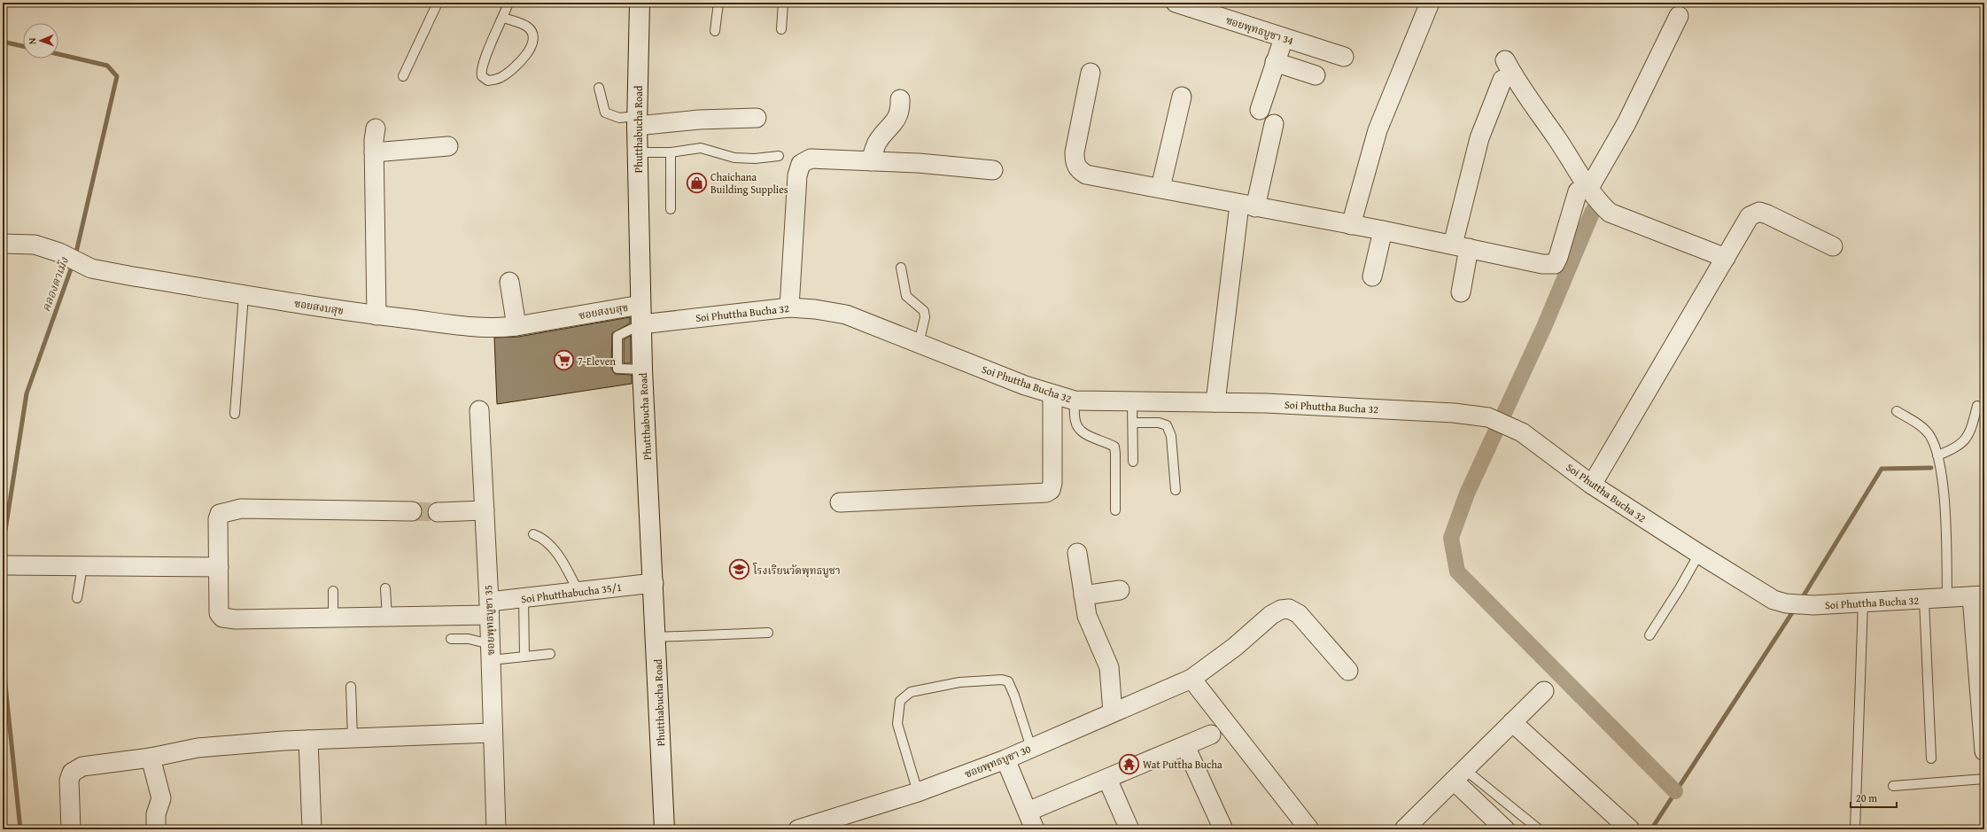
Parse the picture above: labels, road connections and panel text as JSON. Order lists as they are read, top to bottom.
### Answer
{
  "streets": {
    "main road": ["Phutthabucha Road"],
    "street": [
      "ซอยพุทธบูชา 34",
      "ซอยสงบสุข",
      "Soi Phuttha Bucha 32",
      "Soi Phutthabucha 35/1",
      "ซอยพุทธบูชา 35",
      "ซอยพุทธบูชา 30"
    ]
  },
  "crossings": [
    ["Phutthabucha Road", "ซอยสงบสุข"],
    ["Phutthabucha Road", "Soi Phuttha Bucha 32"],
    ["Phutthabucha Road", "Soi Phutthabucha 35/1"],
    ["Soi Phutthabucha 35/1", "ซอยพุทธบูชา 35"]
  ],
  "water": ["คลองตาเม้ง"],
  "places": {
    "shop": ["Chaichana Building Supplies"],
    "supermarket": ["7-Eleven"],
    "school or university": ["โรงเรียนวัดพุทธบูชา"],
    "temple": ["Wat Puttha Bucha"]
  },
  "scale_bar": "20 m",
  "north": "left"
}
